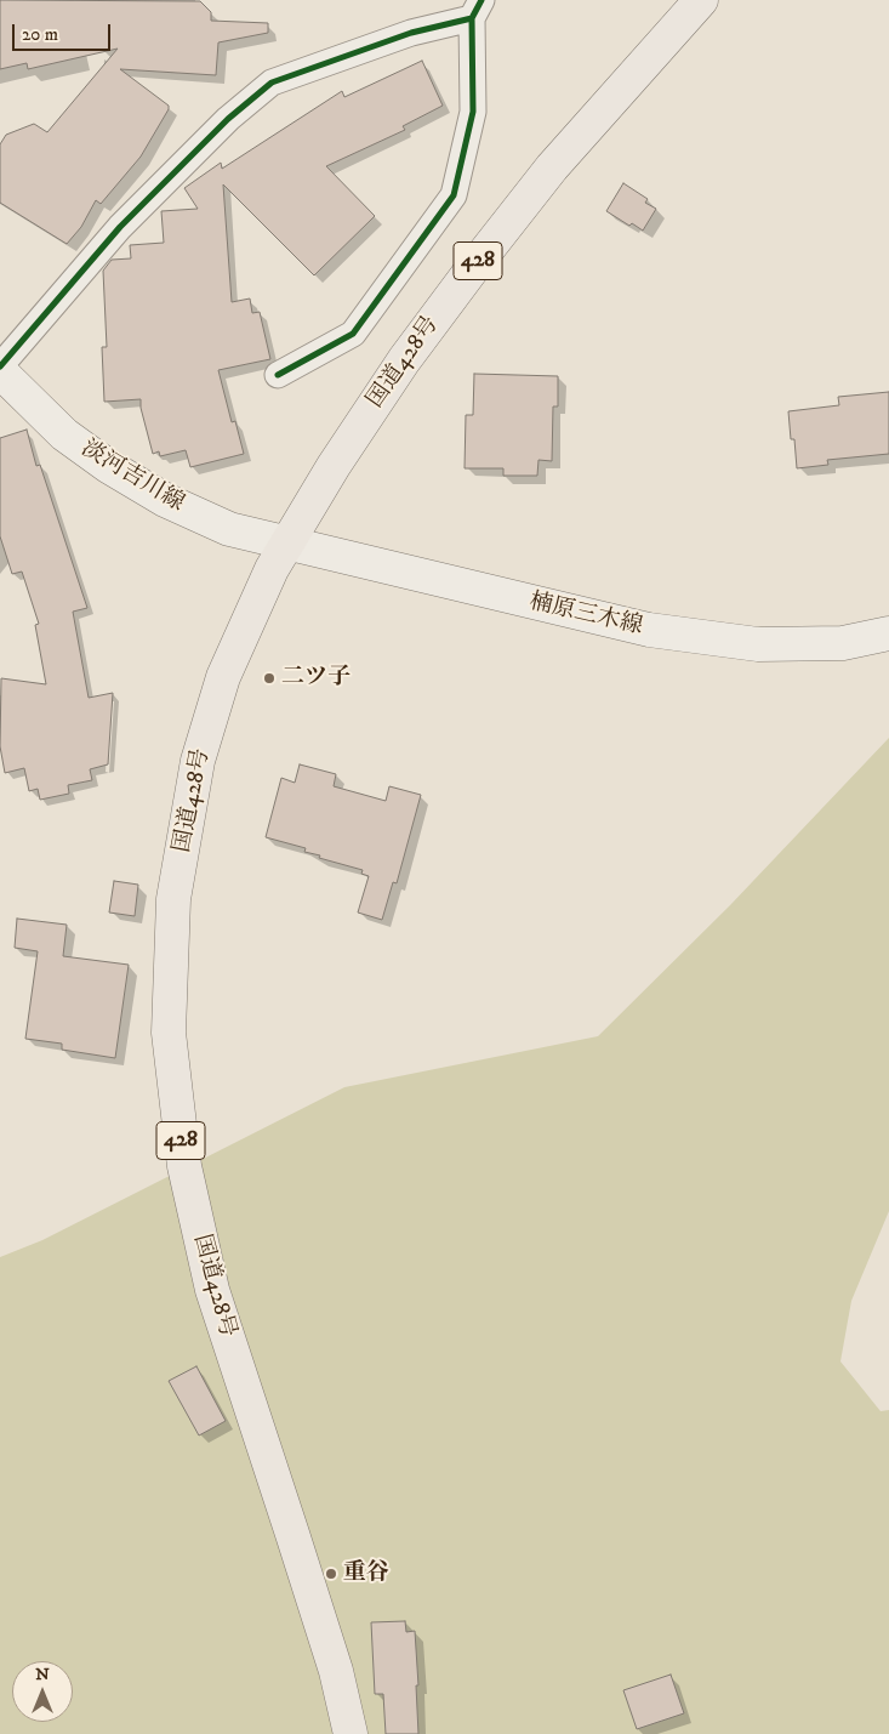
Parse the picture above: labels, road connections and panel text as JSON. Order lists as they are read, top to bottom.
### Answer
{
  "streets": {
    "highway": ["428", "国道428号"],
    "main road": ["淡河吉川線", "楠原三木線"]
  },
  "crossings": [
    ["国道428号", "淡河吉川線"],
    ["国道428号", "楠原三木線"],
    ["淡河吉川線", "楠原三木線"]
  ],
  "places": ["二ツ子", "重谷"],
  "scale_bar": "20 m",
  "north": "top"
}
